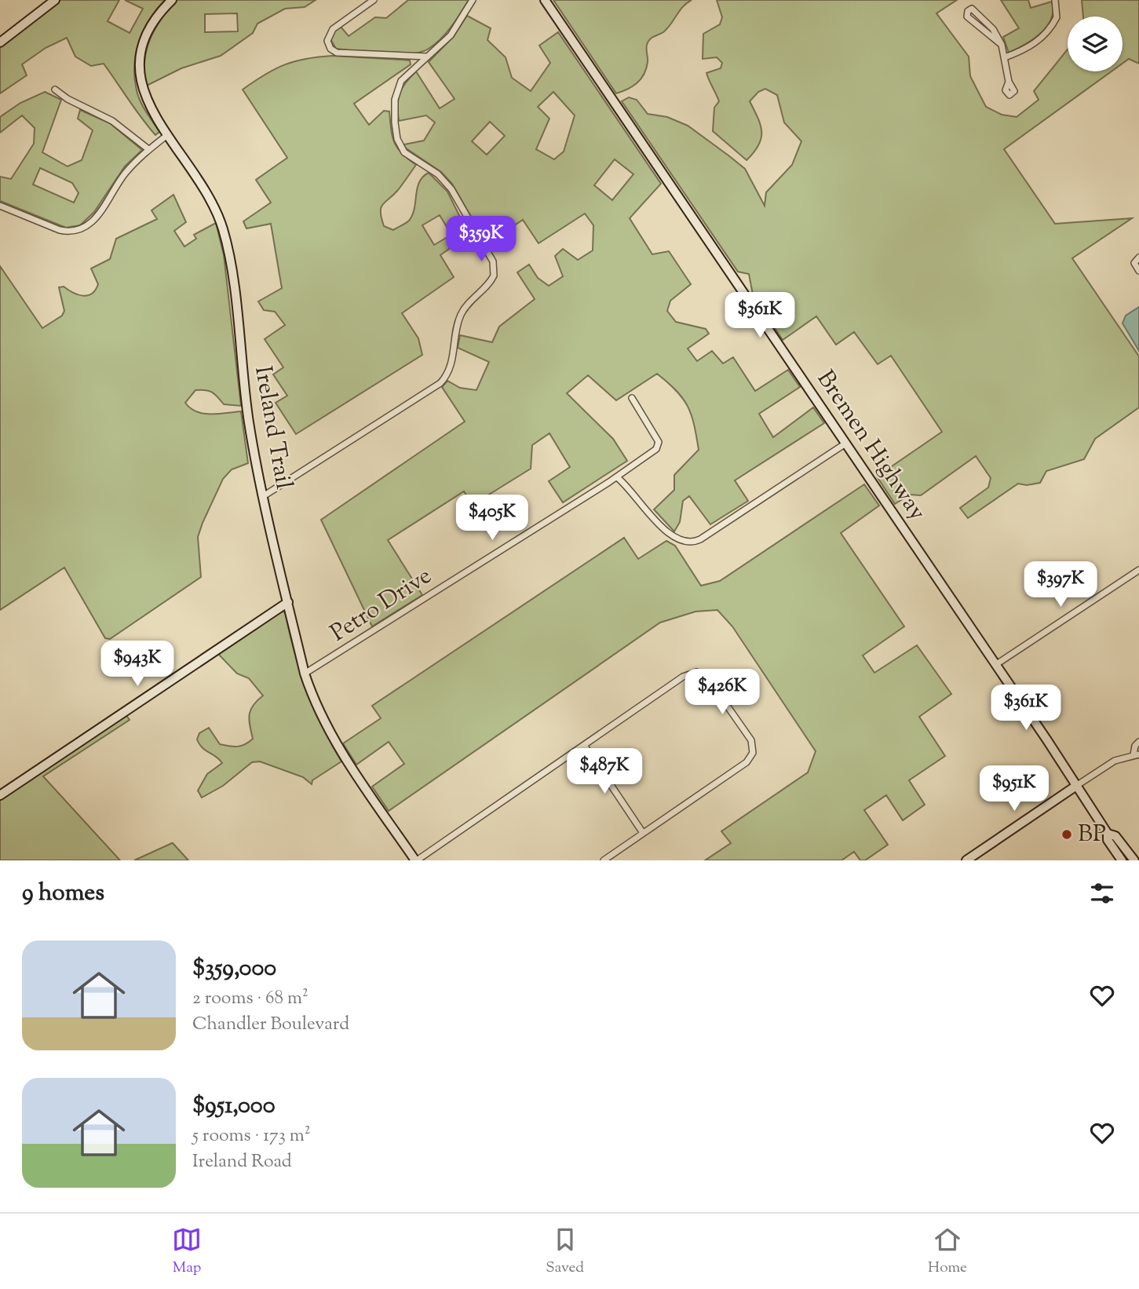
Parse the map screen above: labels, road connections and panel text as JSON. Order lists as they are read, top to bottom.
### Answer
{
  "streets": {
    "street": ["Ireland Trail", "Bremen Highway", "Petro Drive"]
  },
  "crossings": [
    ["Ireland Trail", "Petro Drive"]
  ],
  "places": ["BP"],
  "page": {
    "price": [
      "$359K",
      "$361K",
      "$405K",
      "$397K",
      "$943K",
      "$426K",
      "$361K",
      "$487K",
      "$951K"
    ],
    "heading": "9 homes",
    "list": [
      {
        "name": "$359,000",
        "note": "2 rooms · 68 m² · Chandler Boulevard"
      },
      {
        "name": "$951,000",
        "note": "5 rooms · 173 m² · Ireland Road"
      }
    ],
    "tabs": ["Map", "Saved", "Home"]
  }
}
